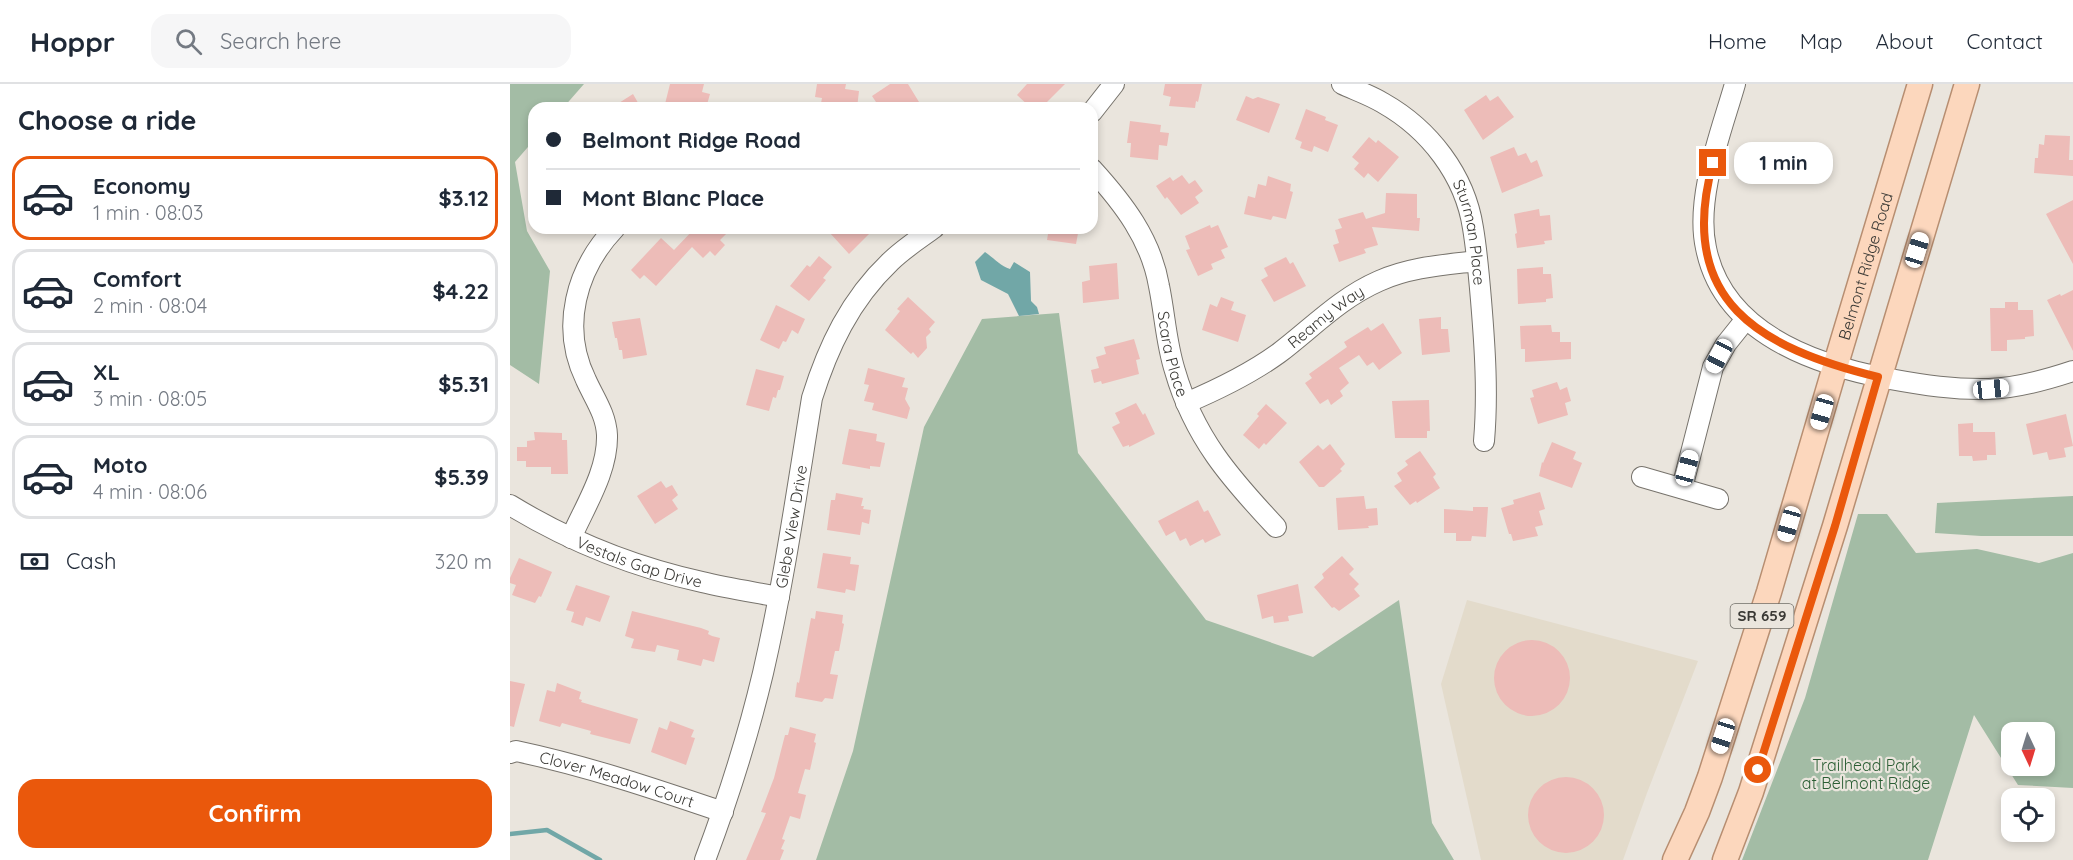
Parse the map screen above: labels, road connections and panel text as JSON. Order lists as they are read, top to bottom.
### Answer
{
  "streets": {
    "main road": ["Belmont Ridge Road", "SR 659"],
    "street": [
      "Sturman Place",
      "Reamy Way",
      "Scara Place",
      "Glebe View Drive",
      "Vestals Gap Drive",
      "Clover Meadow Court"
    ]
  },
  "crossings": [
    ["Sturman Place", "Reamy Way"],
    ["Reamy Way", "Scara Place"],
    ["Glebe View Drive", "Vestals Gap Drive"],
    ["Glebe View Drive", "Clover Meadow Court"]
  ],
  "parks": ["Trailhead Park at Belmont Ridge"],
  "north": "bottom",
  "page": {
    "header": "Hoppr",
    "search": "Search here",
    "nav": [
      "Home",
      "Map",
      "About",
      "Contact"
    ],
    "heading": "Choose a ride",
    "banner": ["Belmont Ridge Road", "Mont Blanc Place"],
    "bubble": "1 min",
    "list": [
      {
        "name": "Economy",
        "note": "1 min · 08:03",
        "value": "$3.12"
      },
      {
        "name": "Comfort",
        "note": "2 min · 08:04",
        "value": "$4.22"
      },
      {
        "name": "XL",
        "note": "3 min · 08:05",
        "value": "$5.31"
      },
      {
        "name": "Moto",
        "note": "4 min · 08:06",
        "value": "$5.39"
      }
    ],
    "pay": ["Cash", "320 m"],
    "buttons": "Confirm"
  }
}
